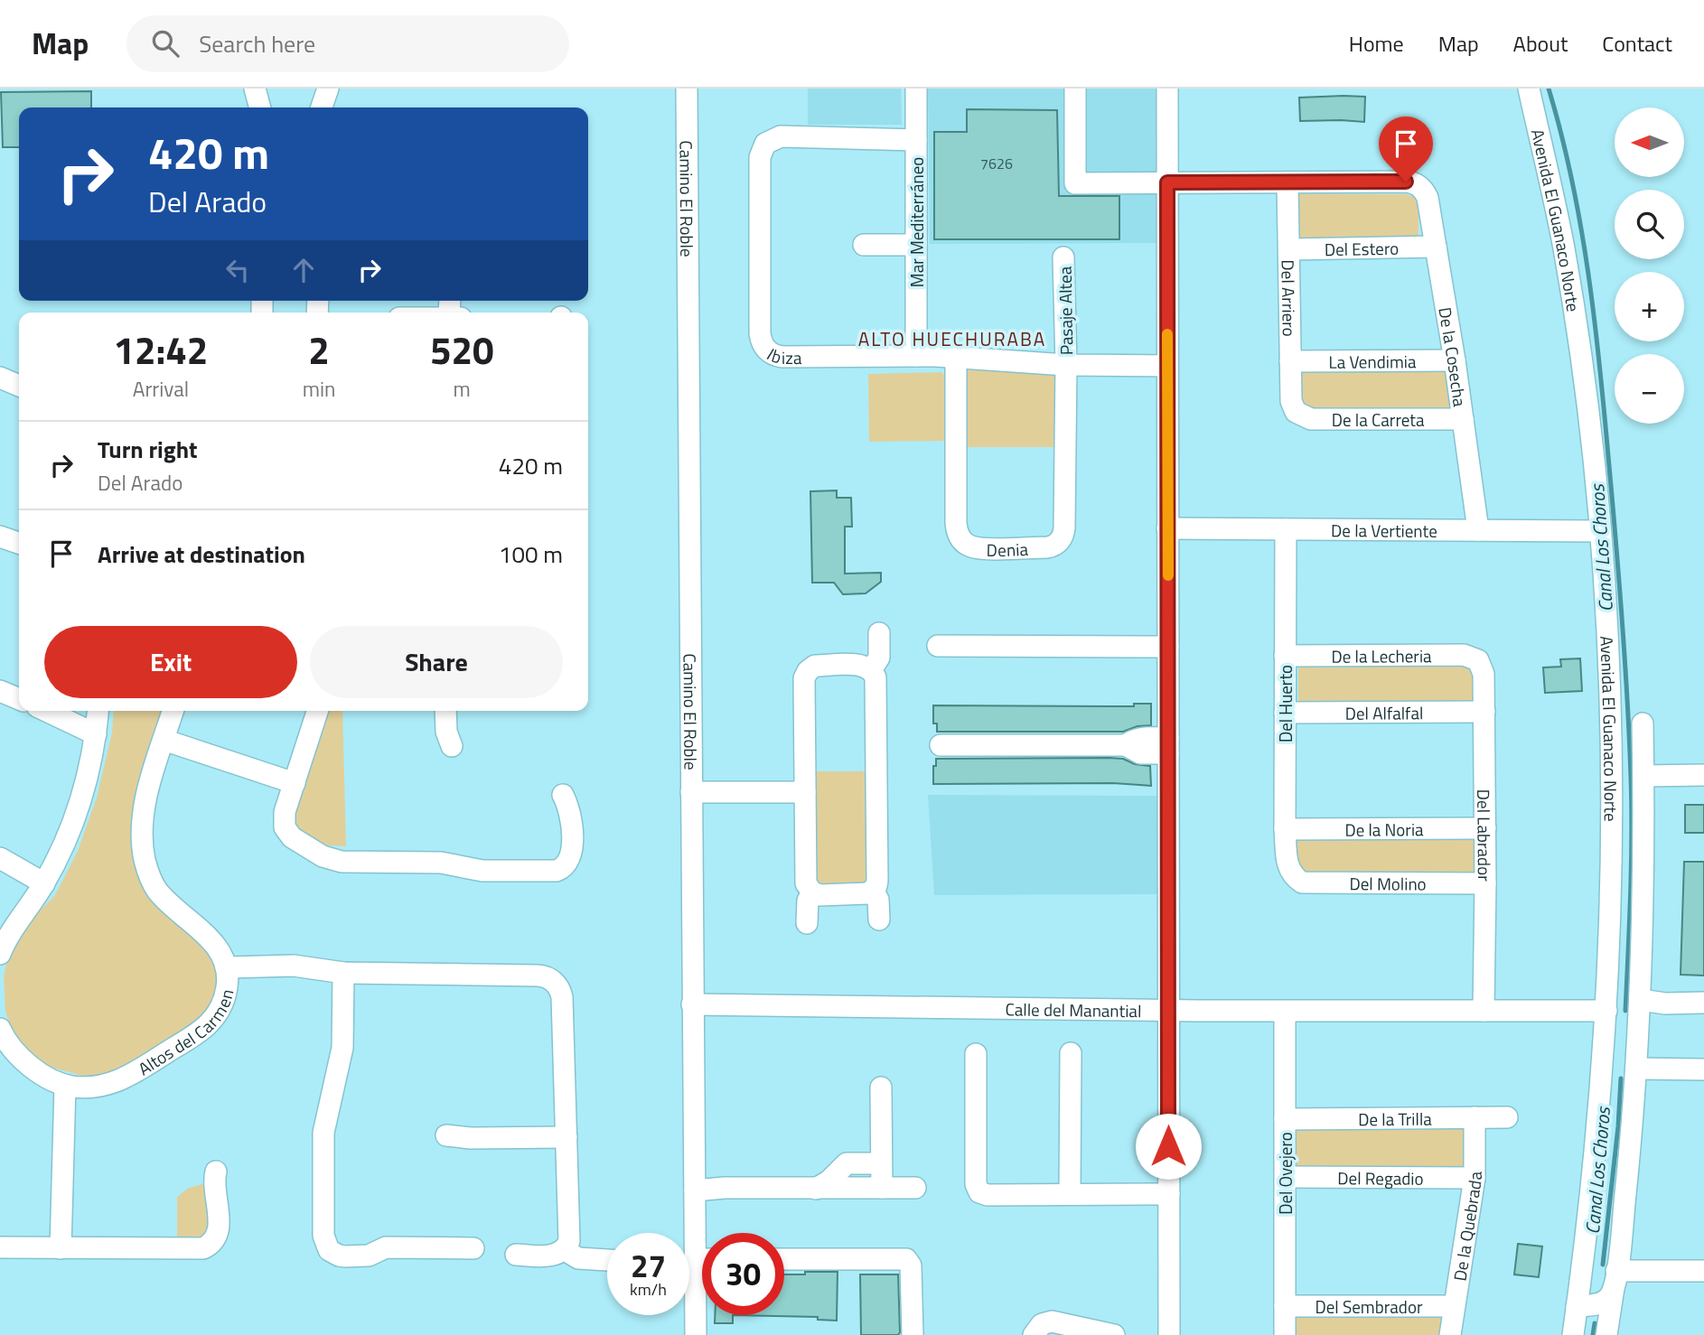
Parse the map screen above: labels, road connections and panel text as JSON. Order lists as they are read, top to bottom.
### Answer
{
  "streets": {
    "street": [
      "Camino El Roble",
      "Avenida El Guanaco Norte",
      "Mar Mediterráneo",
      "Del Estero",
      "Del Arriero",
      "Pasaje Altea",
      "Ibiza",
      "De la Cosecha",
      "La Vendimia",
      "De la Carreta",
      "De la Vertiente",
      "Denia",
      "De la Lecheria",
      "Del Huerto",
      "Del Alfalfal",
      "De la Noria",
      "Del Labrador",
      "Del Molino",
      "Calle del Manantial",
      "Altos del Carmen",
      "De la Trilla",
      "Del Ovejero",
      "Del Regadio",
      "De la Quebrada",
      "Del Sembrador"
    ]
  },
  "crossings": [
    ["Camino El Roble", "Calle del Manantial"],
    ["Avenida El Guanaco Norte", "De la Vertiente"],
    ["Avenida El Guanaco Norte", "Calle del Manantial"],
    ["Mar Mediterráneo", "Ibiza"],
    ["Del Estero", "Del Arriero"],
    ["Del Estero", "De la Cosecha"],
    ["Del Arriero", "De la Cosecha"],
    ["Del Arriero", "La Vendimia"],
    ["Del Arriero", "De la Carreta"],
    ["Pasaje Altea", "Ibiza"],
    ["Pasaje Altea", "Denia"],
    ["Ibiza", "Denia"],
    ["De la Cosecha", "La Vendimia"],
    ["De la Cosecha", "De la Carreta"],
    ["De la Cosecha", "De la Vertiente"],
    ["De la Vertiente", "Del Huerto"],
    ["De la Lecheria", "Del Huerto"],
    ["De la Lecheria", "Del Labrador"],
    ["Del Huerto", "Del Alfalfal"],
    ["Del Huerto", "De la Noria"],
    ["Del Huerto", "Del Molino"],
    ["Del Alfalfal", "Del Labrador"],
    ["De la Noria", "Del Labrador"],
    ["Del Labrador", "Del Molino"],
    ["Del Labrador", "Calle del Manantial"],
    ["Calle del Manantial", "Del Ovejero"],
    ["De la Trilla", "Del Ovejero"],
    ["De la Trilla", "De la Quebrada"],
    ["Del Ovejero", "Del Regadio"],
    ["Del Ovejero", "Del Sembrador"],
    ["Del Regadio", "De la Quebrada"],
    ["De la Quebrada", "Del Sembrador"]
  ],
  "districts": ["ALTO HUECHURABA"],
  "water": ["Canal Los Choros"],
  "house_numbers": ["7626"],
  "north": "left",
  "page": {
    "header": "Map",
    "search": "Search here",
    "nav": [
      "Home",
      "Map",
      "About",
      "Contact"
    ],
    "map_buttons": ["+", "−"],
    "turn": ["420 m", "Del Arado"],
    "eta": [
      "12:42",
      "Arrival",
      "2",
      "min",
      "520",
      "m"
    ],
    "list": [
      {
        "name": "Turn right",
        "note": "Del Arado",
        "value": "420 m"
      },
      {
        "name": "Arrive at destination",
        "value": "100 m"
      }
    ],
    "buttons": ["Exit", "Share"],
    "speed": "27 km/h",
    "limit": "30"
  }
}
